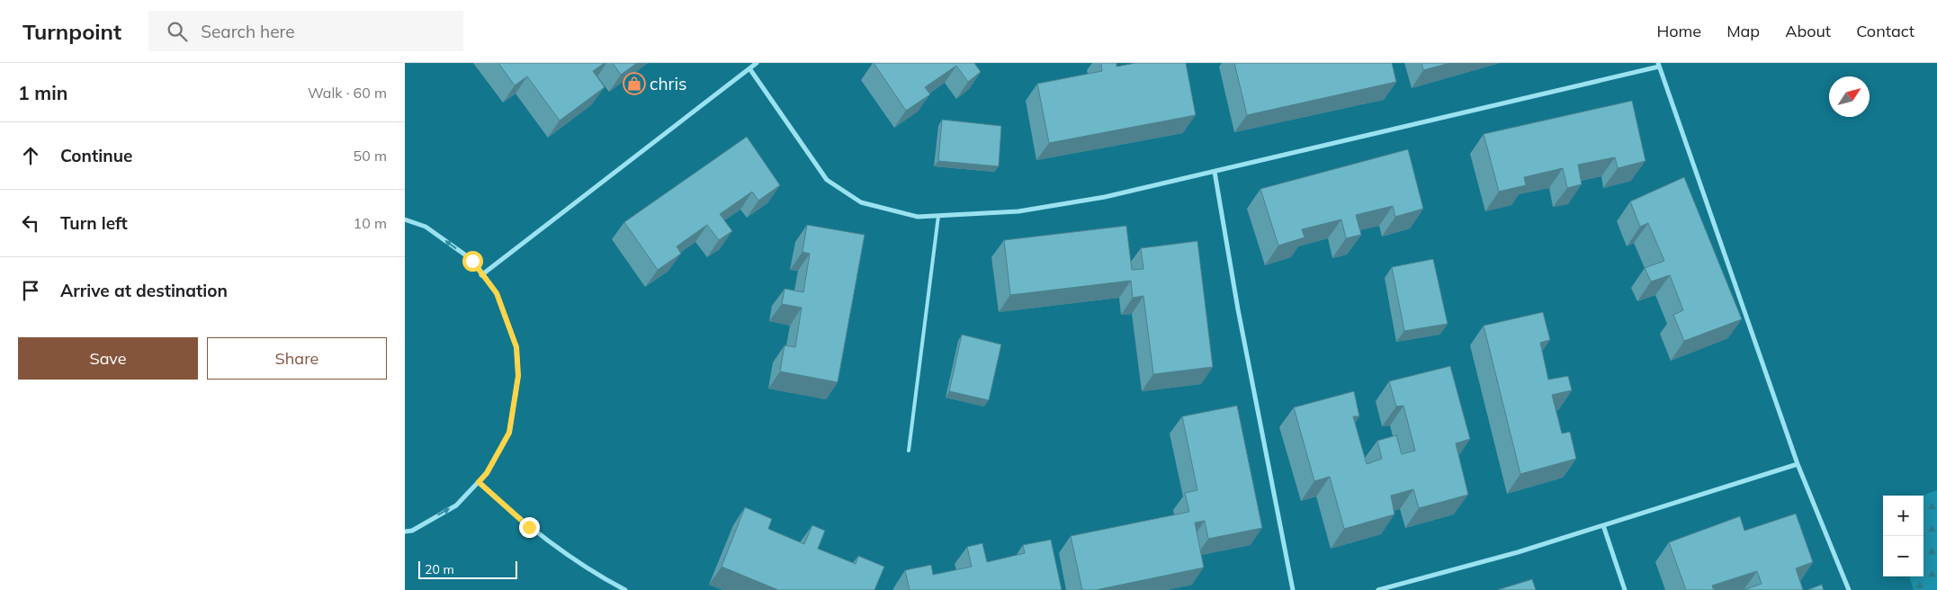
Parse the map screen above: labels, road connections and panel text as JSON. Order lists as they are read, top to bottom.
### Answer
{
  "places": {
    "shop": ["chris"]
  },
  "scale_bar": "20 m",
  "north": "top right",
  "page": {
    "header": "Turnpoint",
    "search": "Search here",
    "nav": [
      "Home",
      "Map",
      "About",
      "Contact"
    ],
    "heading": ["1 min", "Walk · 60 m"],
    "list": [
      ["Continue", "50 m"],
      ["Turn left", "10 m"],
      "Arrive at destination"
    ],
    "buttons": ["Save", "Share"],
    "map_buttons": ["+", "−"],
    "scale": "20 m"
  }
}
